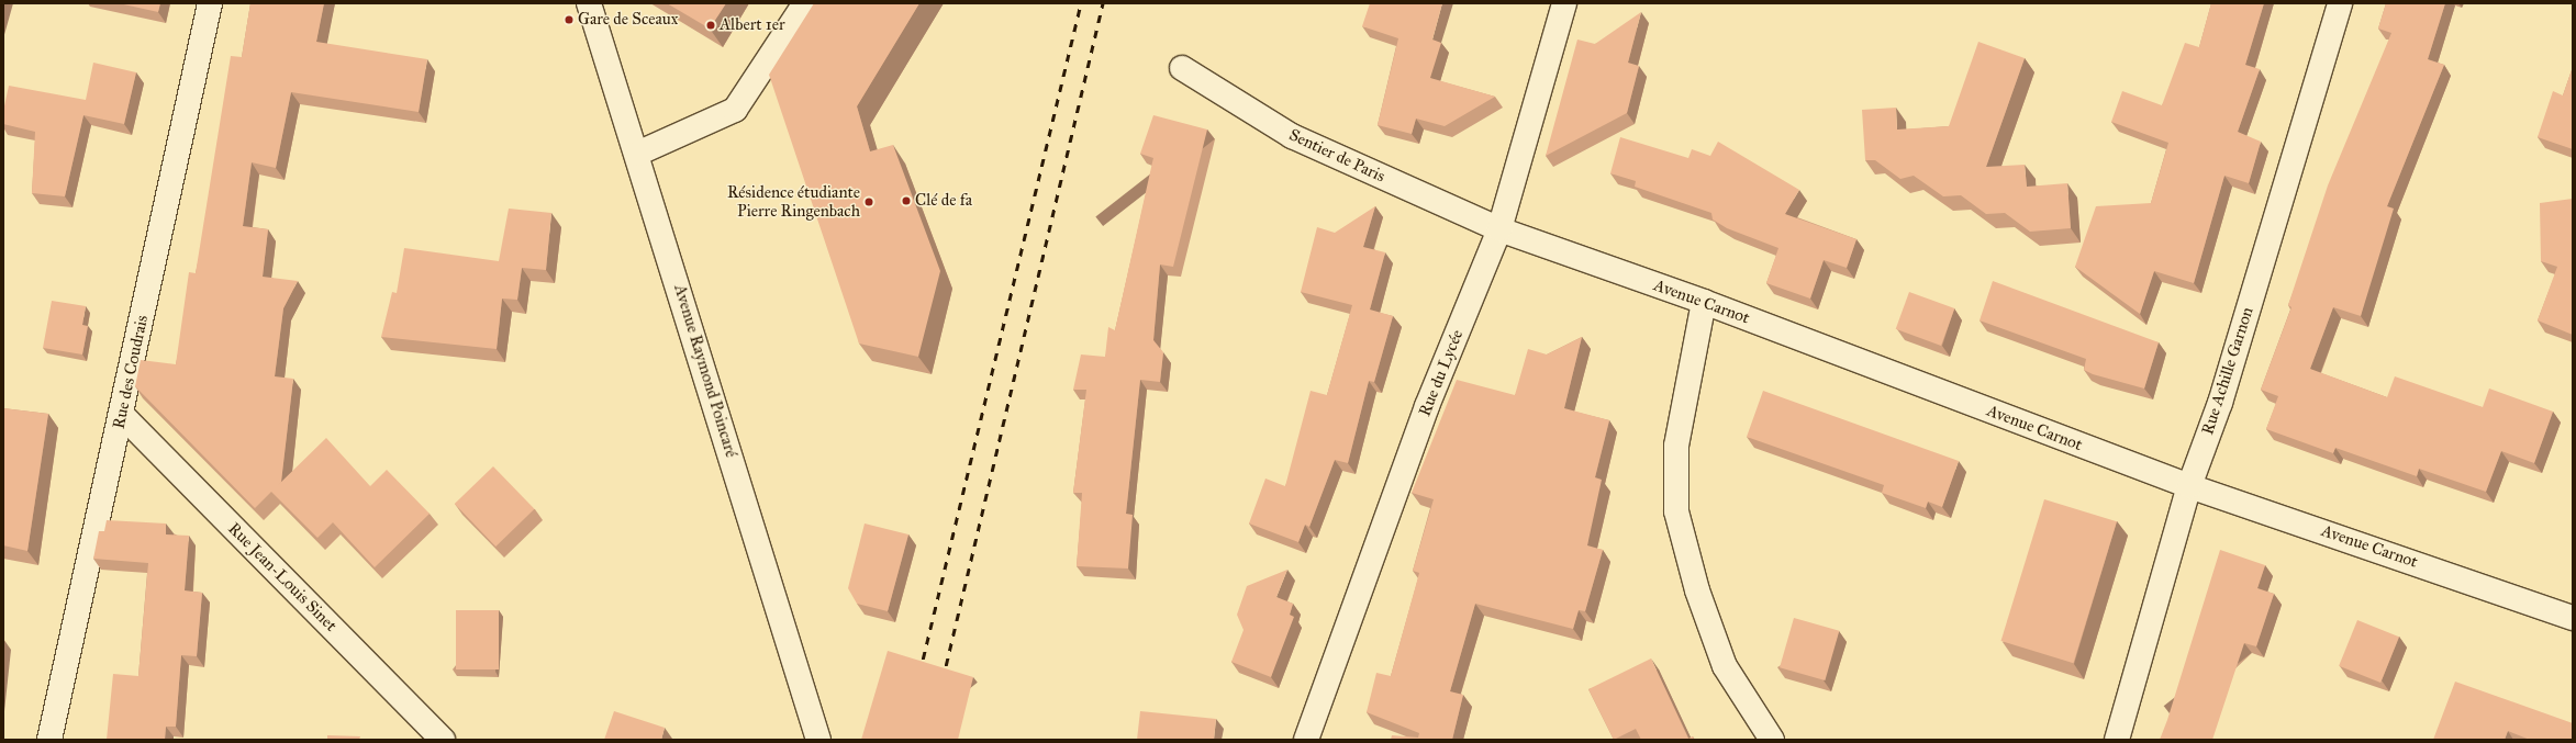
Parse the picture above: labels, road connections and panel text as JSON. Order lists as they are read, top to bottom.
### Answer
{
  "streets": {
    "street": [
      "Sentier de Paris",
      "Avenue Carnot",
      "Avenue Raymond Poincaré",
      "Rue Achille Garnon",
      "Rue des Coudrais",
      "Rue du Lycée",
      "Rue Jean-Louis Sinet"
    ]
  },
  "crossings": [
    ["Sentier de Paris", "Avenue Carnot"],
    ["Sentier de Paris", "Rue du Lycée"],
    ["Avenue Carnot", "Rue Achille Garnon"],
    ["Avenue Carnot", "Rue du Lycée"],
    ["Rue des Coudrais", "Rue Jean-Louis Sinet"]
  ],
  "places": [
    "Gare de Sceaux",
    "Albert 1er",
    "Clé de fa",
    "Résidence étudiante Pierre Ringenbach"
  ]
}
